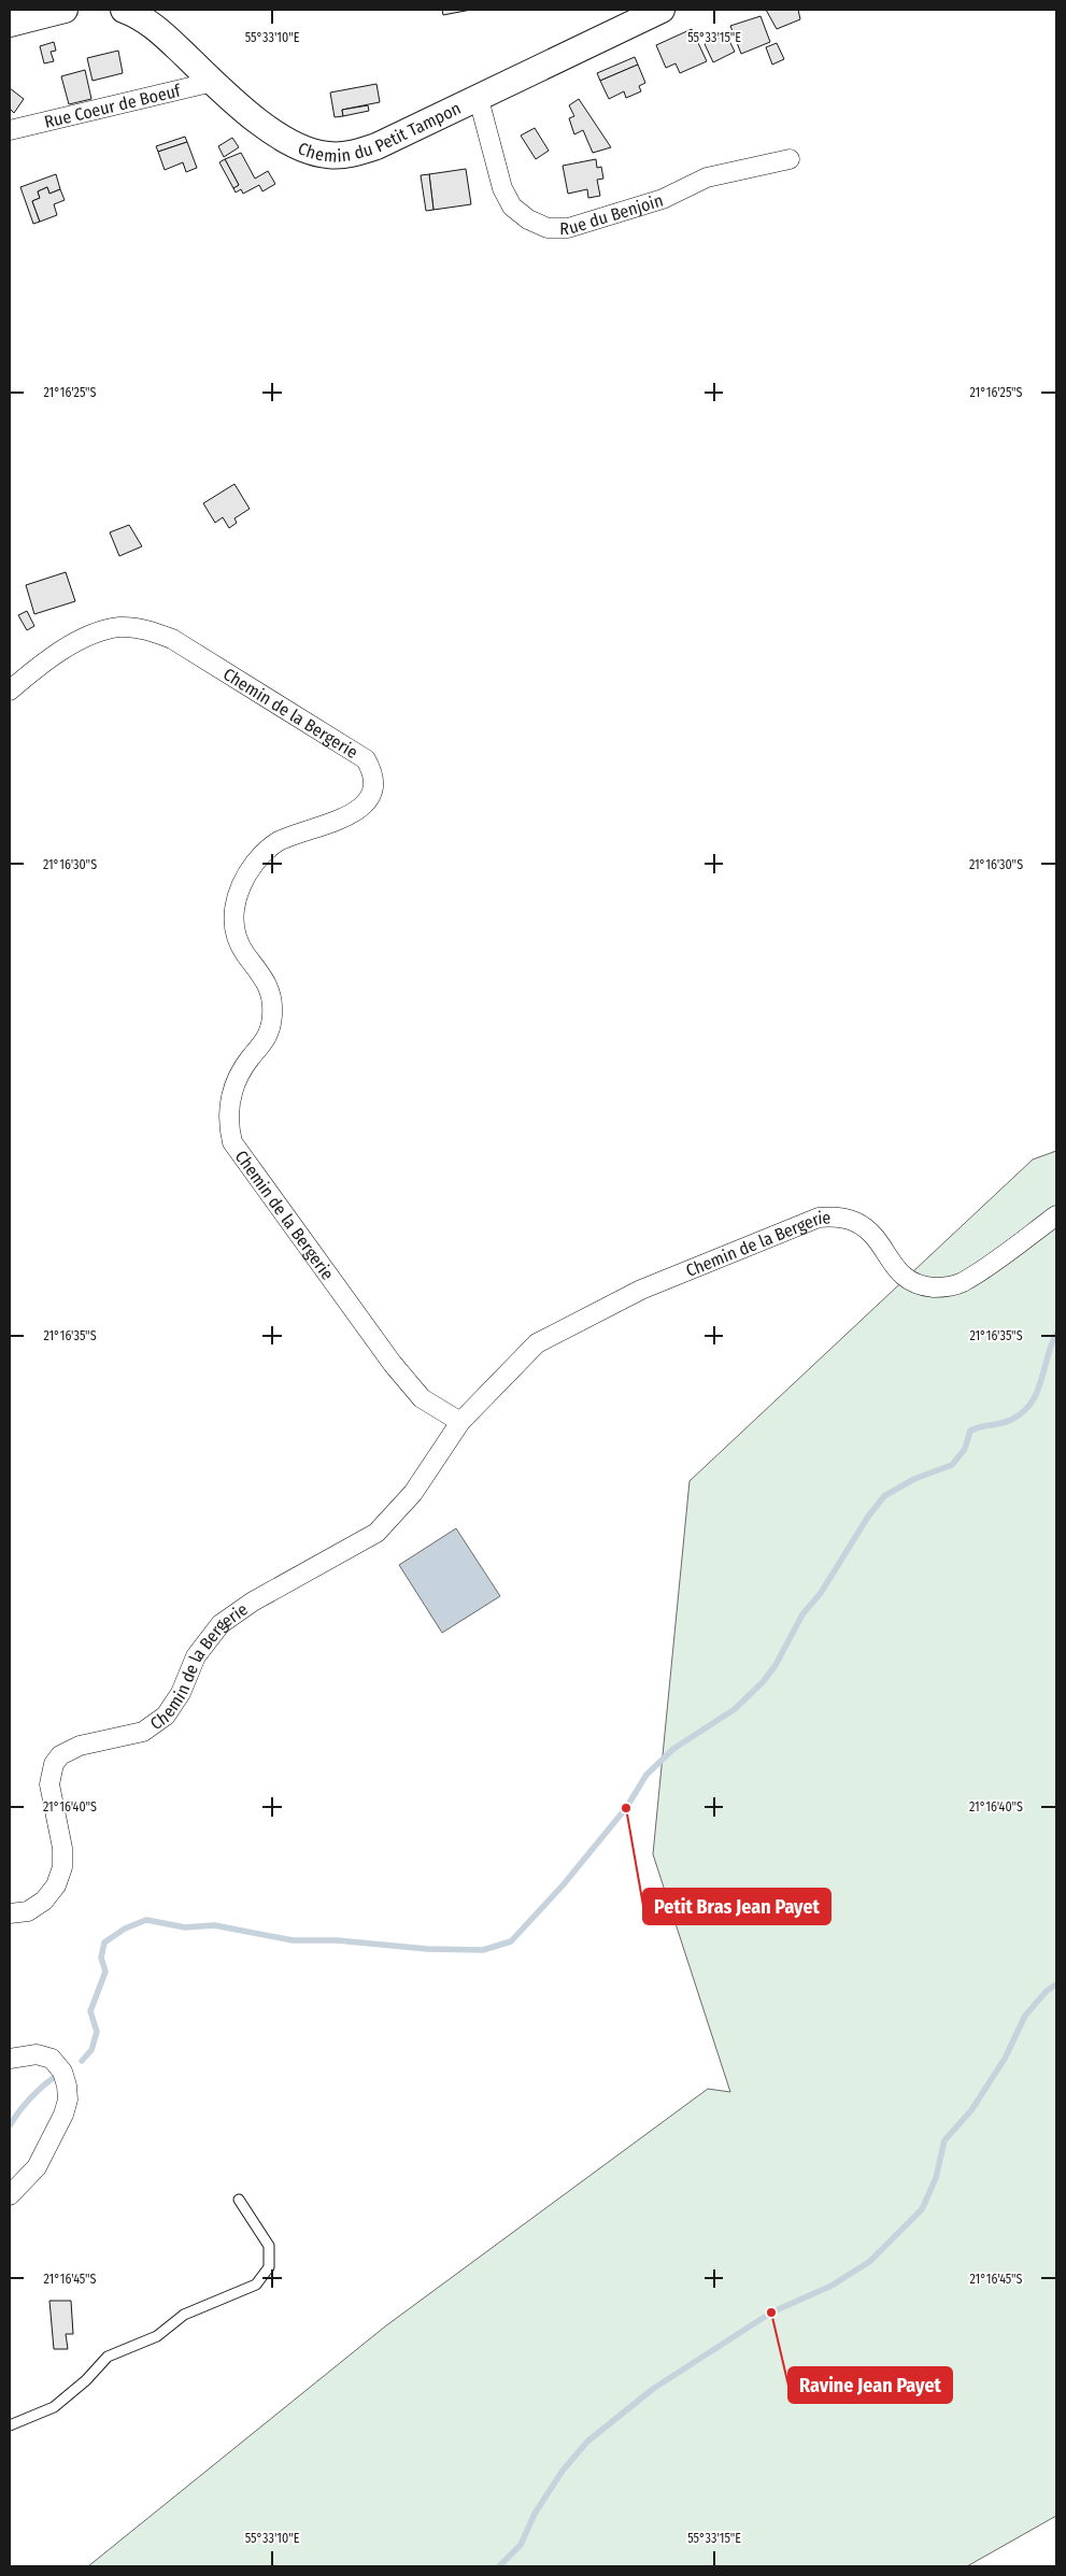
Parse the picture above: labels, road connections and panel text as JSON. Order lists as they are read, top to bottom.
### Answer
{
  "streets": {
    "street": [
      "Rue Coeur de Boeuf",
      "Chemin du Petit Tampon",
      "Rue du Benjoin",
      "Chemin de la Bergerie"
    ]
  },
  "crossings": [
    ["Rue Coeur de Boeuf", "Chemin du Petit Tampon"],
    ["Chemin du Petit Tampon", "Rue du Benjoin"]
  ],
  "places": ["Petit Bras Jean Payet", "Ravine Jean Payet"],
  "coordinates": [
    "55°33'10\"E",
    "55°33'15\"E",
    "21°16'25\"S",
    "21°16'30\"S",
    "21°16'35\"S",
    "21°16'40\"S",
    "21°16'45\"S"
  ]
}
